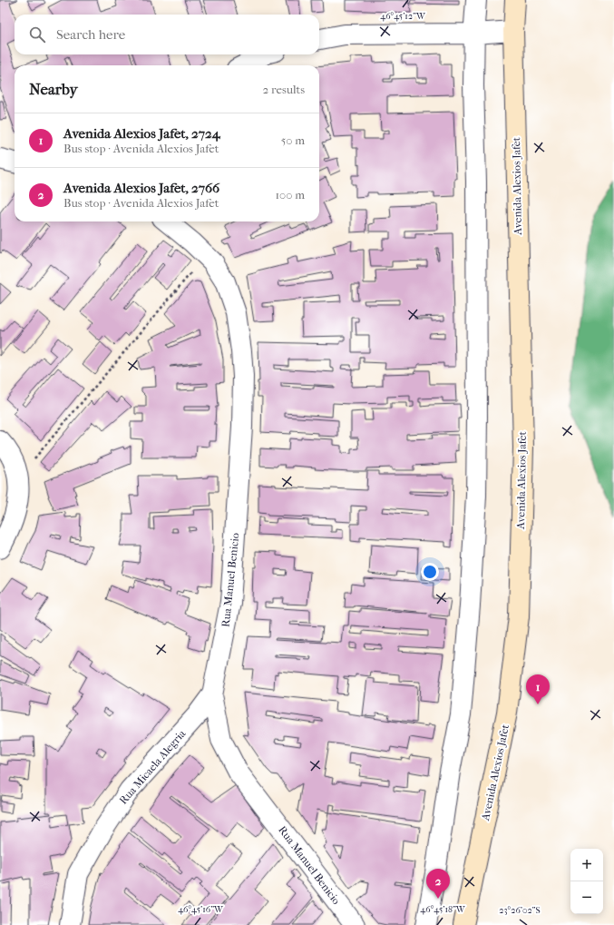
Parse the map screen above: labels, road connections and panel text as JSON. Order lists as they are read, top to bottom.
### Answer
{
  "streets": {
    "main road": ["Avenida Alexios Jafet"],
    "street": ["Rua Manuel Benicio", "Rua Micaela Alegria"]
  },
  "crossings": [
    ["Rua Manuel Benicio", "Rua Micaela Alegria"]
  ],
  "page": {
    "search": "Search here",
    "heading": ["Nearby", "2 results"],
    "list": [
      {
        "mark": "1",
        "name": "Avenida Alexios Jafet, 2724",
        "note": "Bus stop · Avenida Alexios Jafet",
        "value": "50 m"
      },
      {
        "mark": "2",
        "name": "Avenida Alexios Jafet, 2766",
        "note": "Bus stop · Avenida Alexios Jafet",
        "value": "100 m"
      }
    ],
    "pins": ["1", "2"],
    "map_buttons": ["+", "−"]
  },
  "coordinates": [
    "46°45'12\"W",
    "46°45'16\"W",
    "46°45'18\"W",
    "23°26'02\"S"
  ]
}
